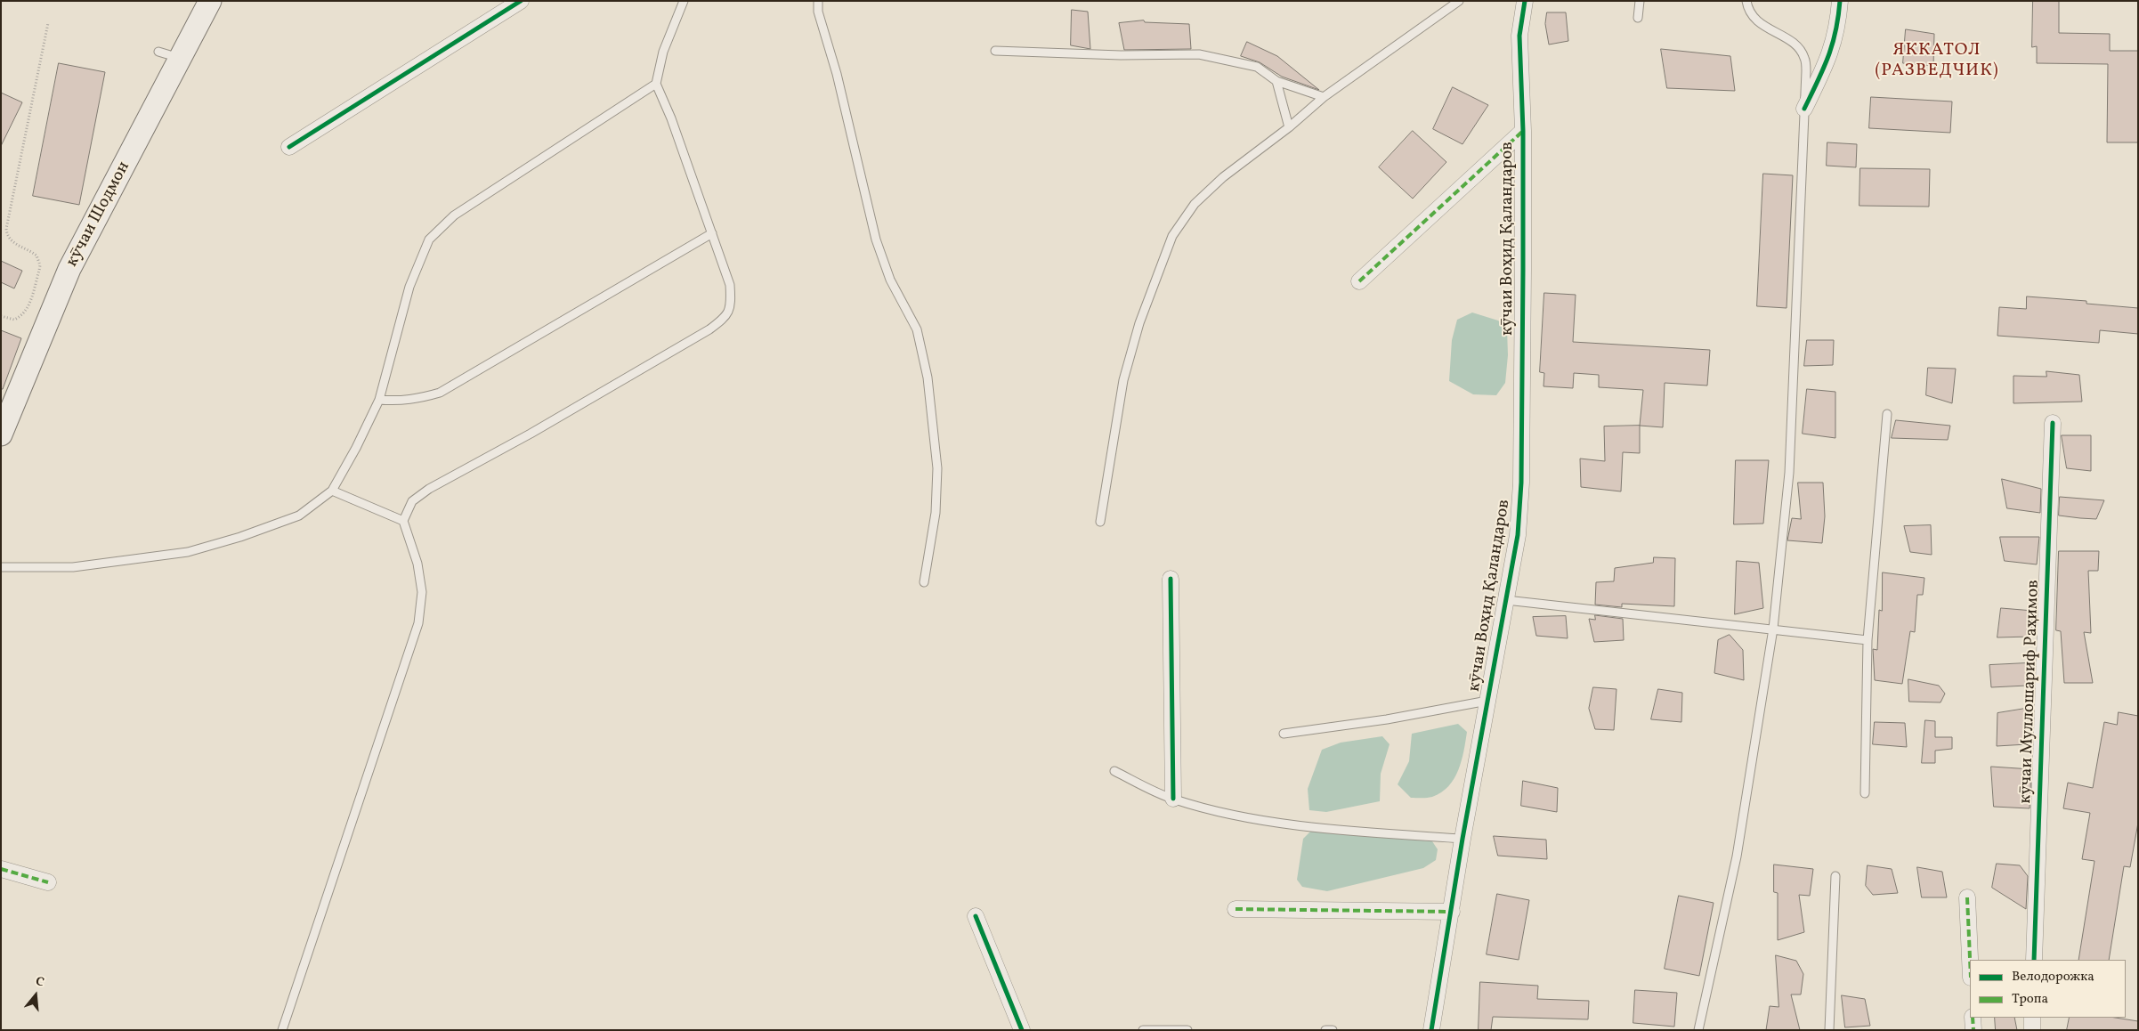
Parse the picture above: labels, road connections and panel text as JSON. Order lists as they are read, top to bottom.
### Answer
{
  "streets": {
    "main road": ["кӯчаи Шодмон"],
    "street": ["кӯчаи Воҳид Қаландаров", "кӯчаи Муллошариф Раҳимов"]
  },
  "districts": ["ЯККАТОЛ (РАЗВЕДЧИК)"],
  "legend": ["Велодорожка", "Тропа"],
  "north": "top"
}
